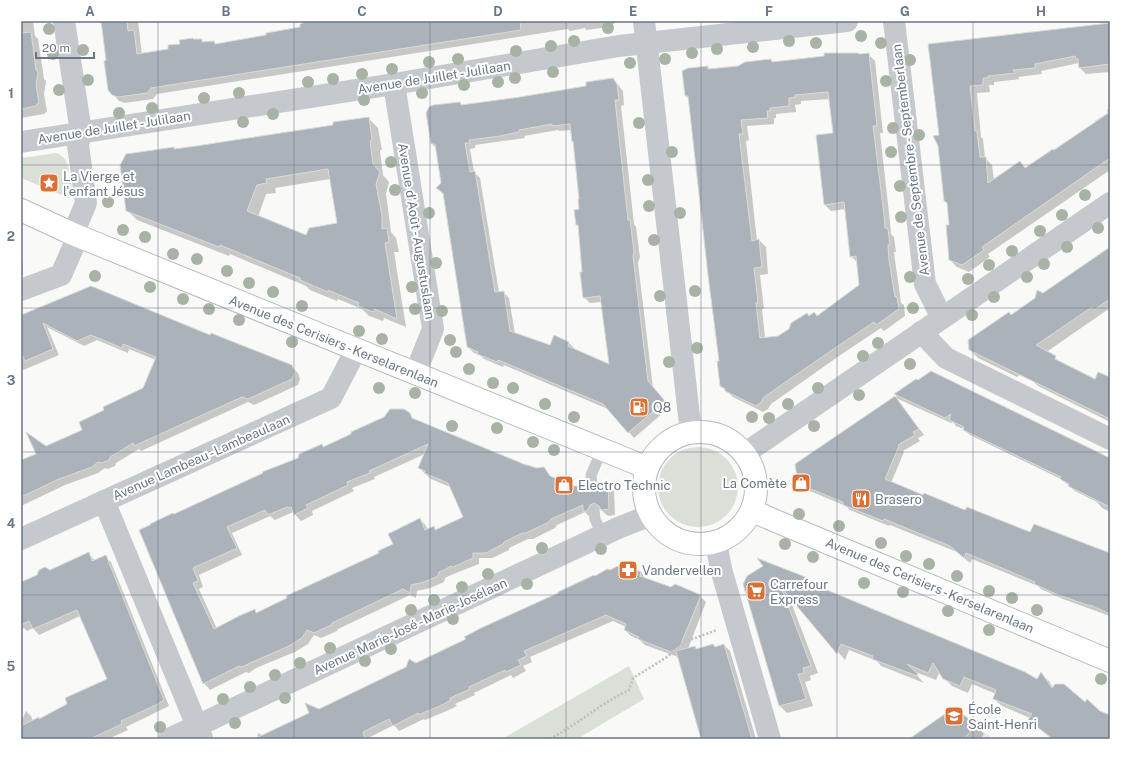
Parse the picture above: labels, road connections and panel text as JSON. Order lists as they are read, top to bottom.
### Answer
{
  "streets": {
    "street": [
      "Avenue de Juillet - Julilaan",
      "Avenue de Septembre - Septemberlaan",
      "Avenue d'Août - Augustuslaan",
      "Avenue des Cerisiers - Kerselarenlaan",
      "Avenue Lambeau - Lambeaulaan",
      "Avenue Marie-José - Marie-Josélaan"
    ]
  },
  "crossings": [
    ["Avenue de Juillet - Julilaan", "Avenue d'Août - Augustuslaan"],
    ["Avenue d'Août - Augustuslaan", "Avenue des Cerisiers - Kerselarenlaan"],
    ["Avenue des Cerisiers - Kerselarenlaan", "Avenue Lambeau - Lambeaulaan"],
    ["Avenue des Cerisiers - Kerselarenlaan", "Avenue Marie-José - Marie-Josélaan"]
  ],
  "places": {
    "place": ["La Vierge et l'enfant Jésus"],
    "fuel station": ["Q8"],
    "shop": ["La Comète", "Electro Technic"],
    "restaurant": ["Brasero"],
    "pharmacy": ["Vandervellen"],
    "supermarket": ["Carrefour Express"],
    "school or university": ["École Saint-Henri"]
  },
  "scale_bar": "20 m",
  "grid": {
    "columns": [
      "A",
      "B",
      "C",
      "D",
      "E",
      "F",
      "G",
      "H"
    ],
    "rows": [
      "1",
      "2",
      "3",
      "4",
      "5"
    ]
  }
}
